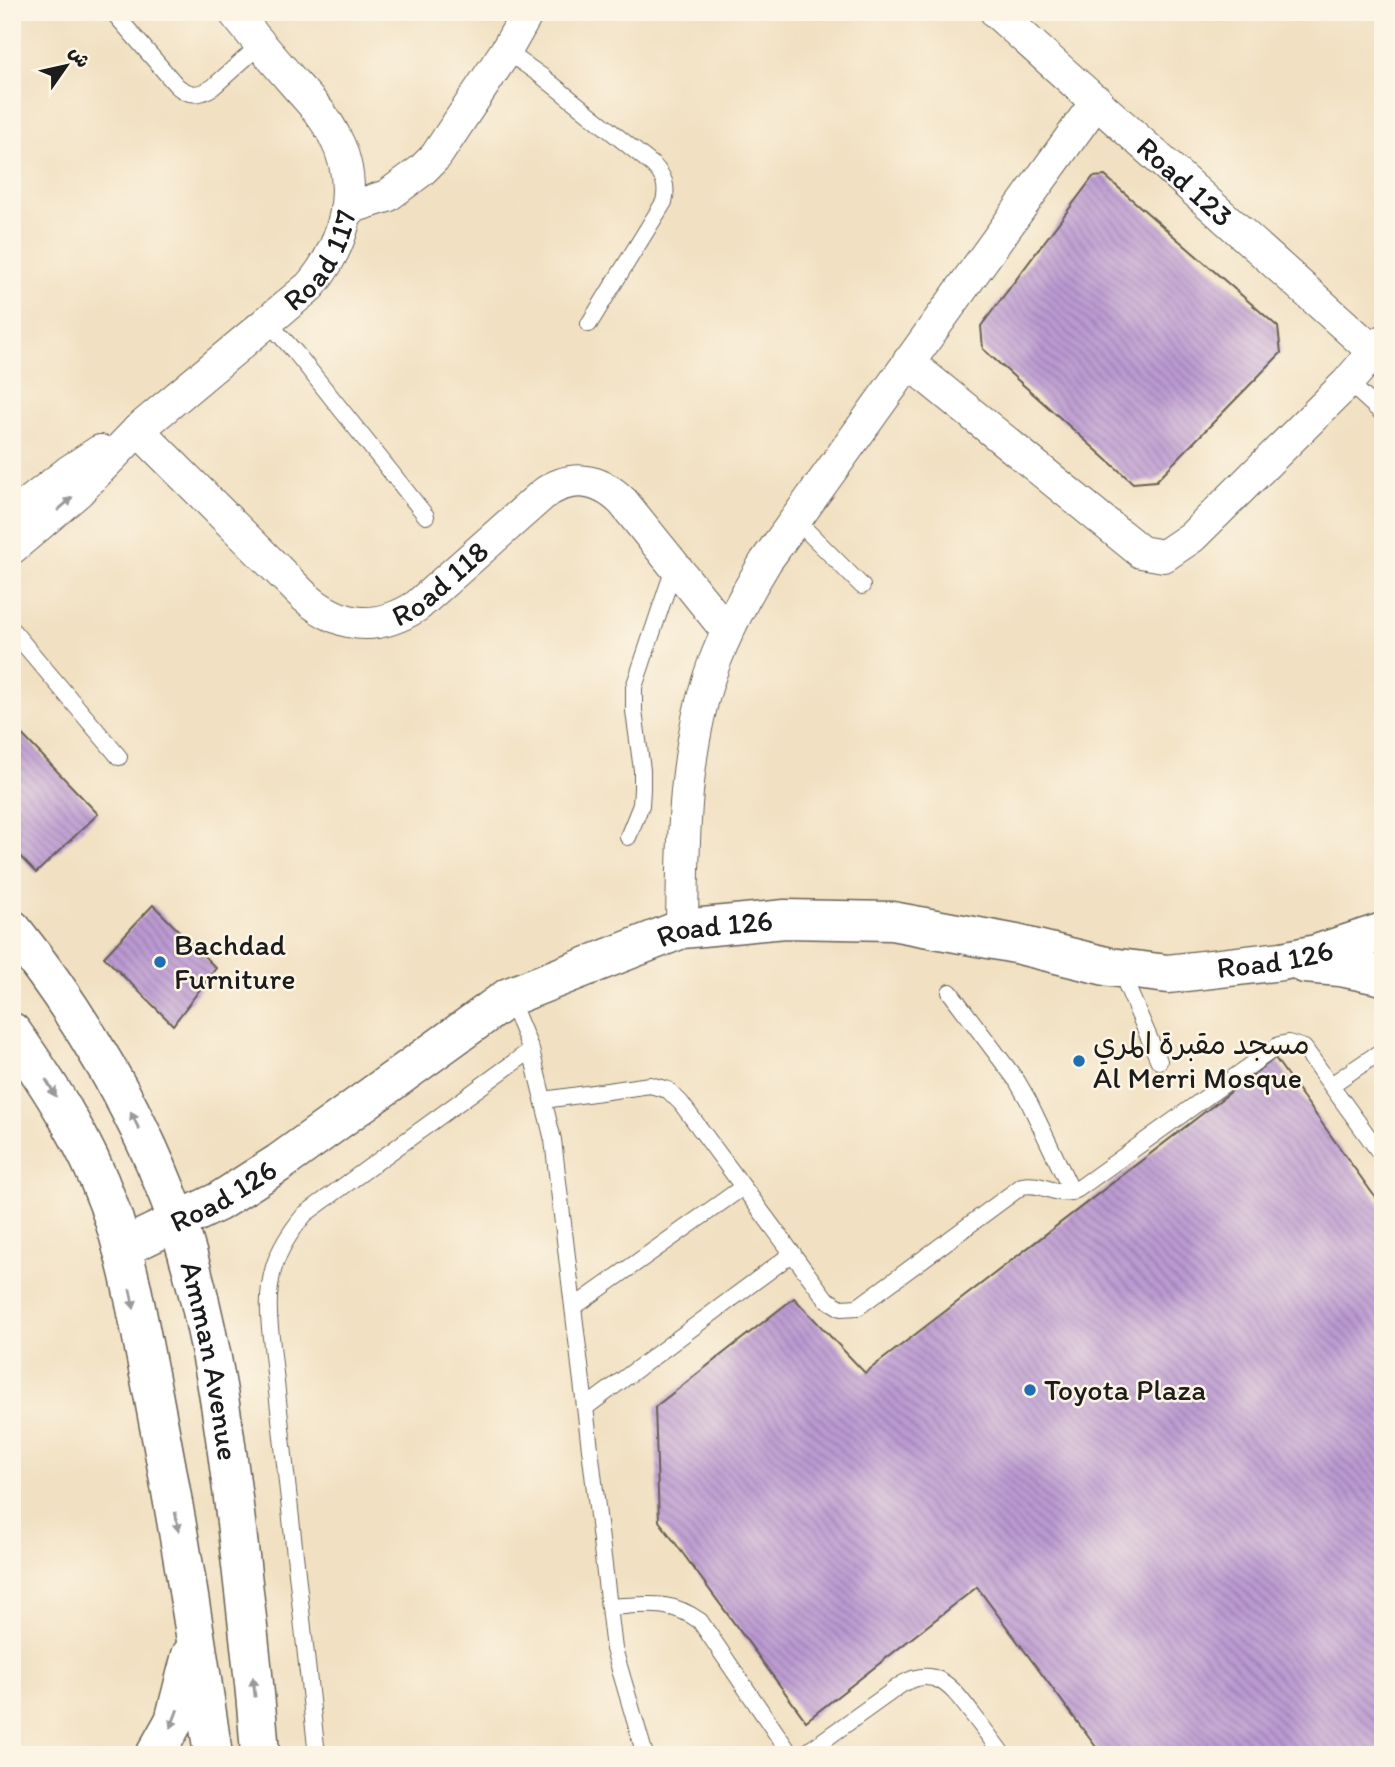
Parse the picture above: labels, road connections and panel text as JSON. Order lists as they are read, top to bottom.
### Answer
{
  "streets": {
    "street": [
      "Road 123",
      "Road 117",
      "Road 118",
      "Road 126",
      "Amman Avenue"
    ]
  },
  "crossings": [
    ["Road 117", "Road 118"],
    ["Road 126", "Amman Avenue"]
  ],
  "places": ["Bachdad Furniture", "مسجد مقبرة المري Al Merri Mosque", "Toyota Plaza"],
  "north": "top right"
}
